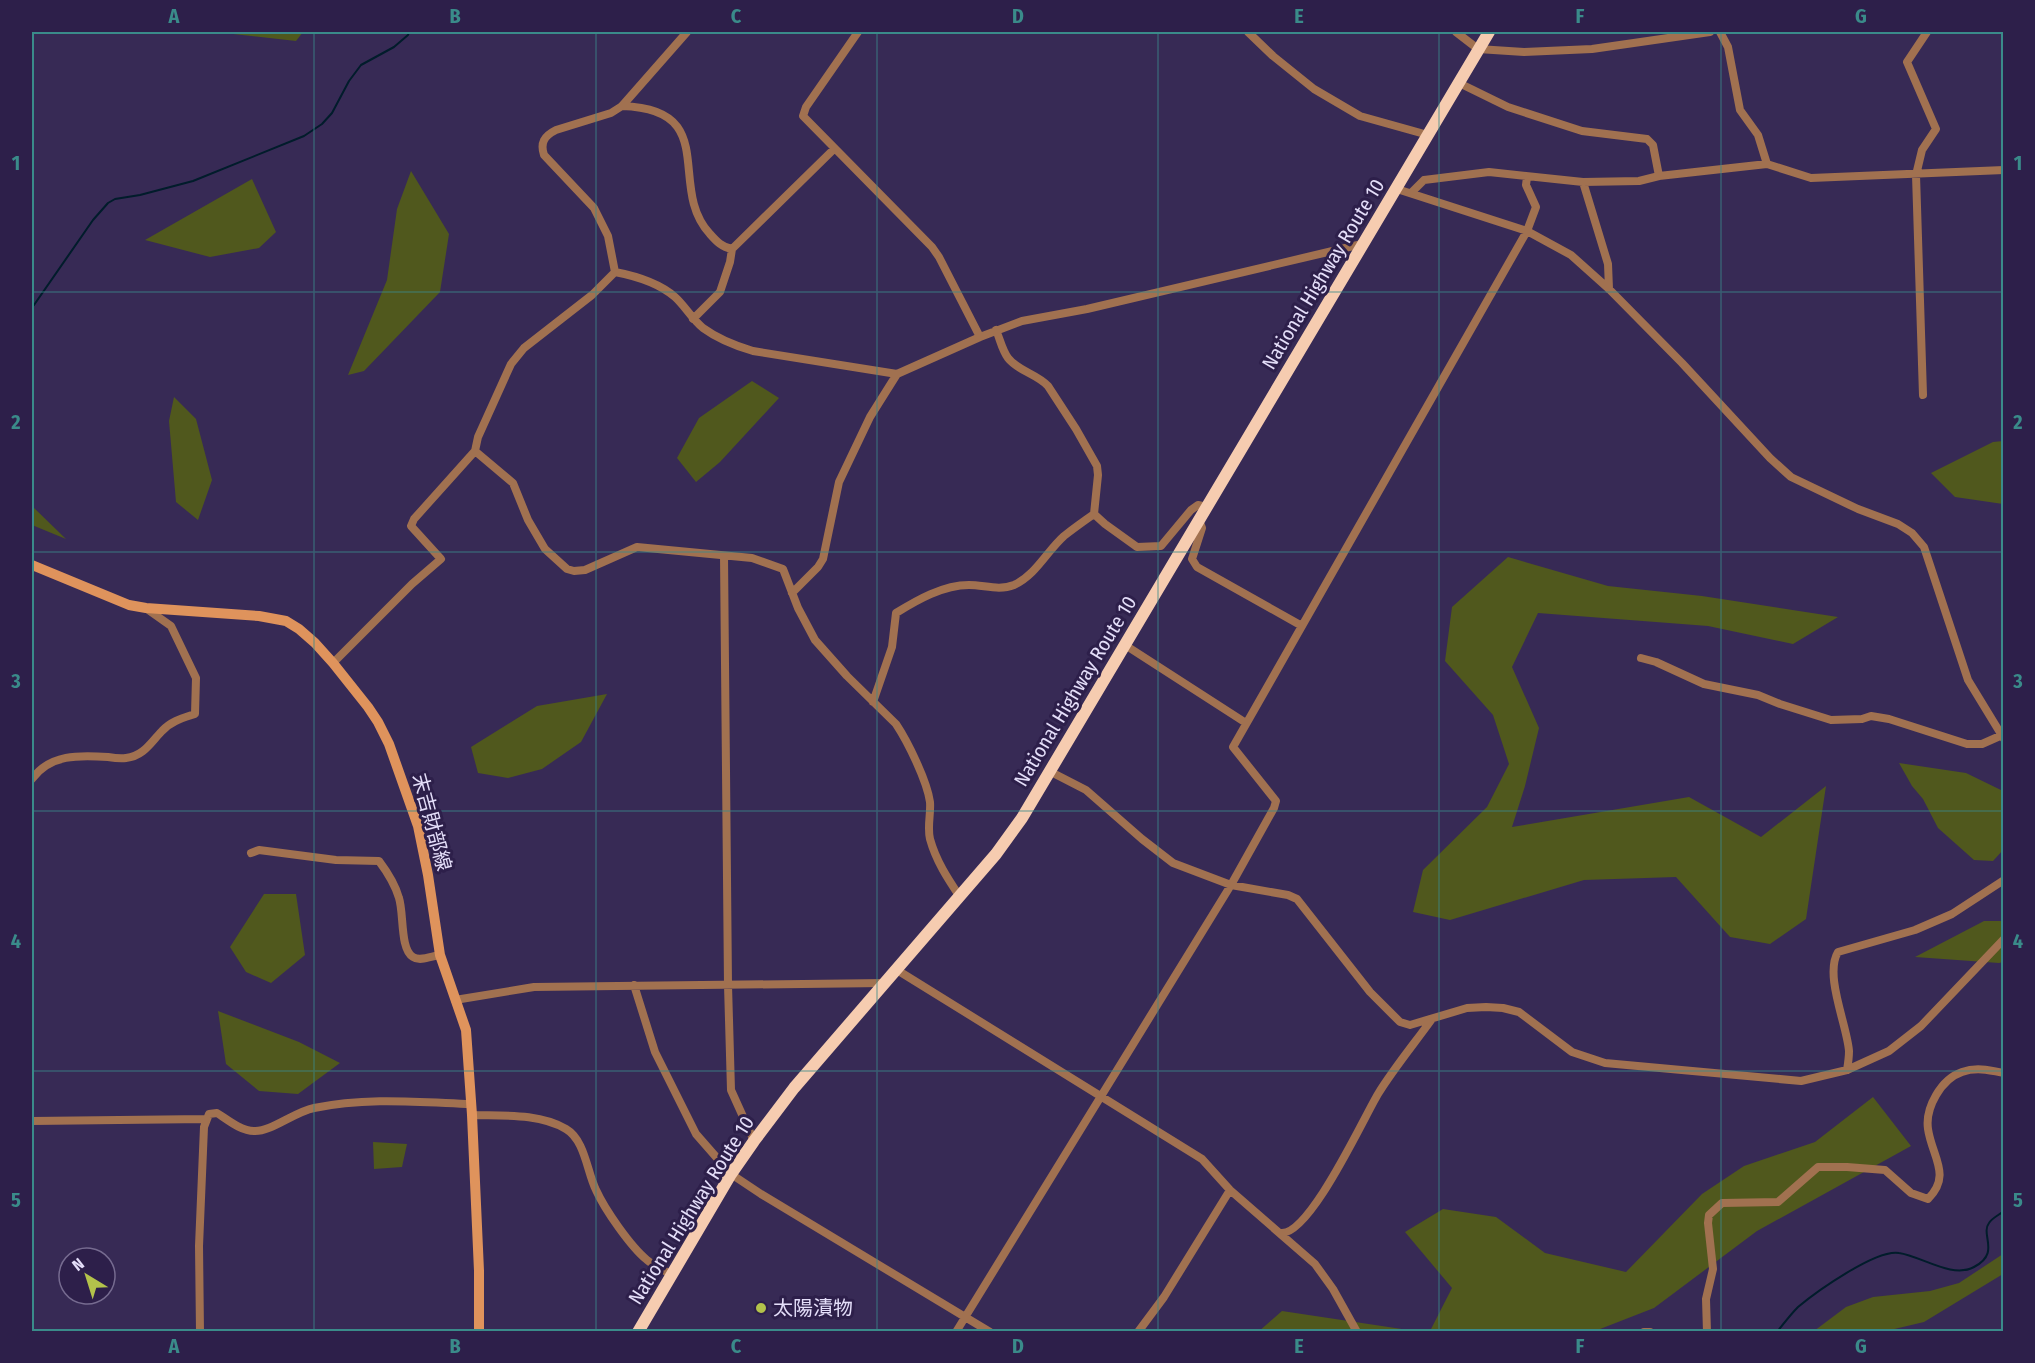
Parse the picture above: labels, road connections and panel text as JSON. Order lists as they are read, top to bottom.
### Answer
{
  "streets": {
    "highway": ["National Highway Route 10"],
    "main road": ["末吉財部線"]
  },
  "places": ["太陽漬物"],
  "north": "top left",
  "grid": {
    "columns": [
      "A",
      "B",
      "C",
      "D",
      "E",
      "F",
      "G"
    ],
    "rows": [
      "1",
      "2",
      "3",
      "4",
      "5"
    ]
  }
}
